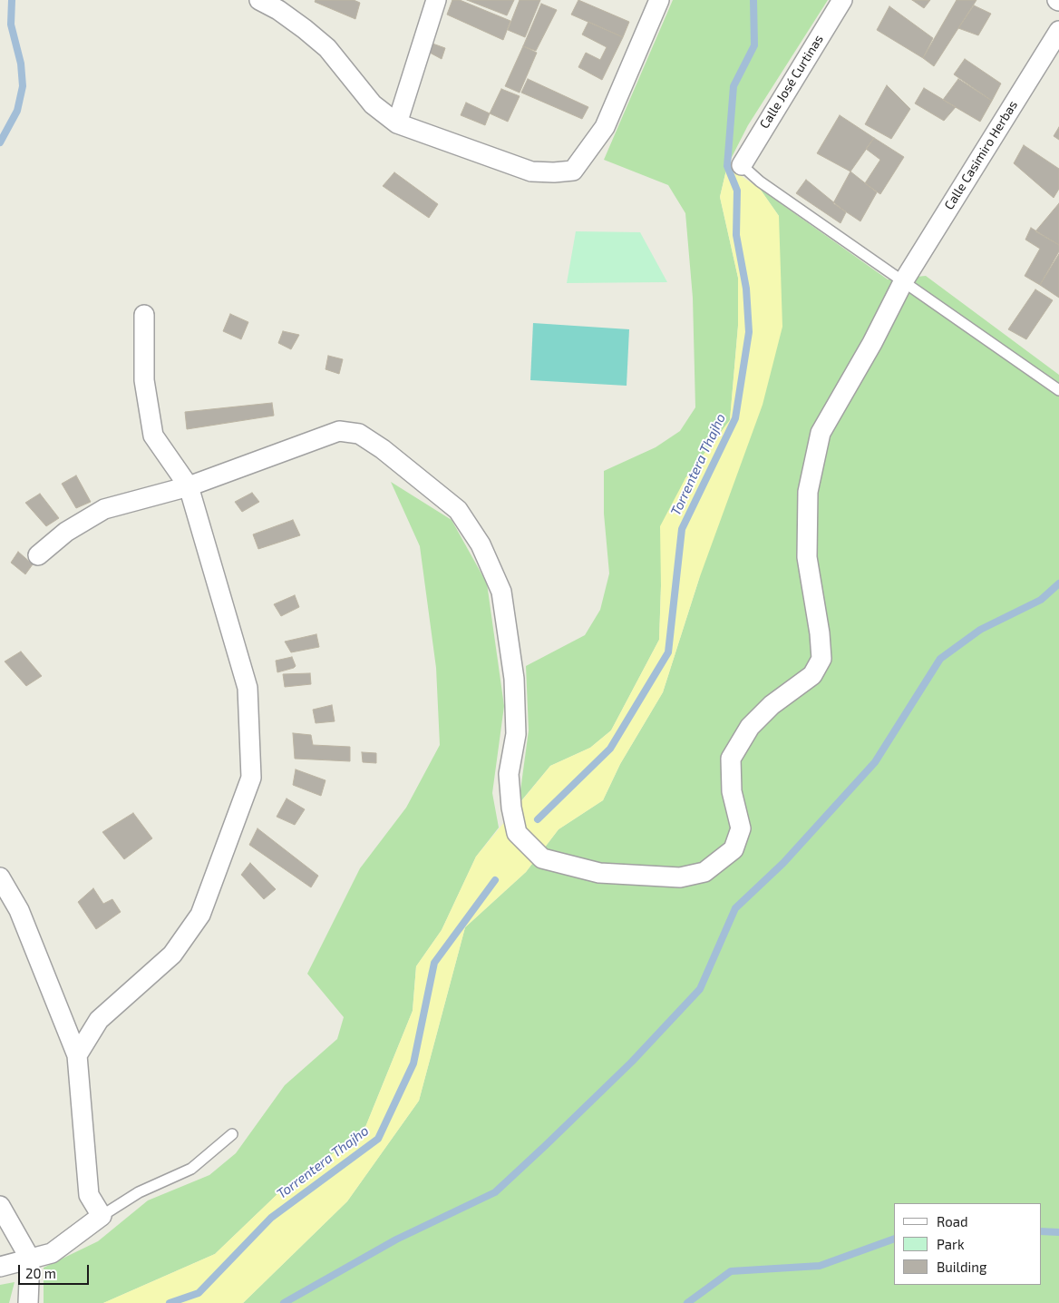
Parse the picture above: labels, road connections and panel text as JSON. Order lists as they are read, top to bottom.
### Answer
{
  "streets": {
    "street": ["Calle José Curtinas", "Calle Casimiro Herbas"]
  },
  "water": ["Torrentera Thajho"],
  "legend": ["Road", "Park", "Building"],
  "scale_bar": "20 m"
}
